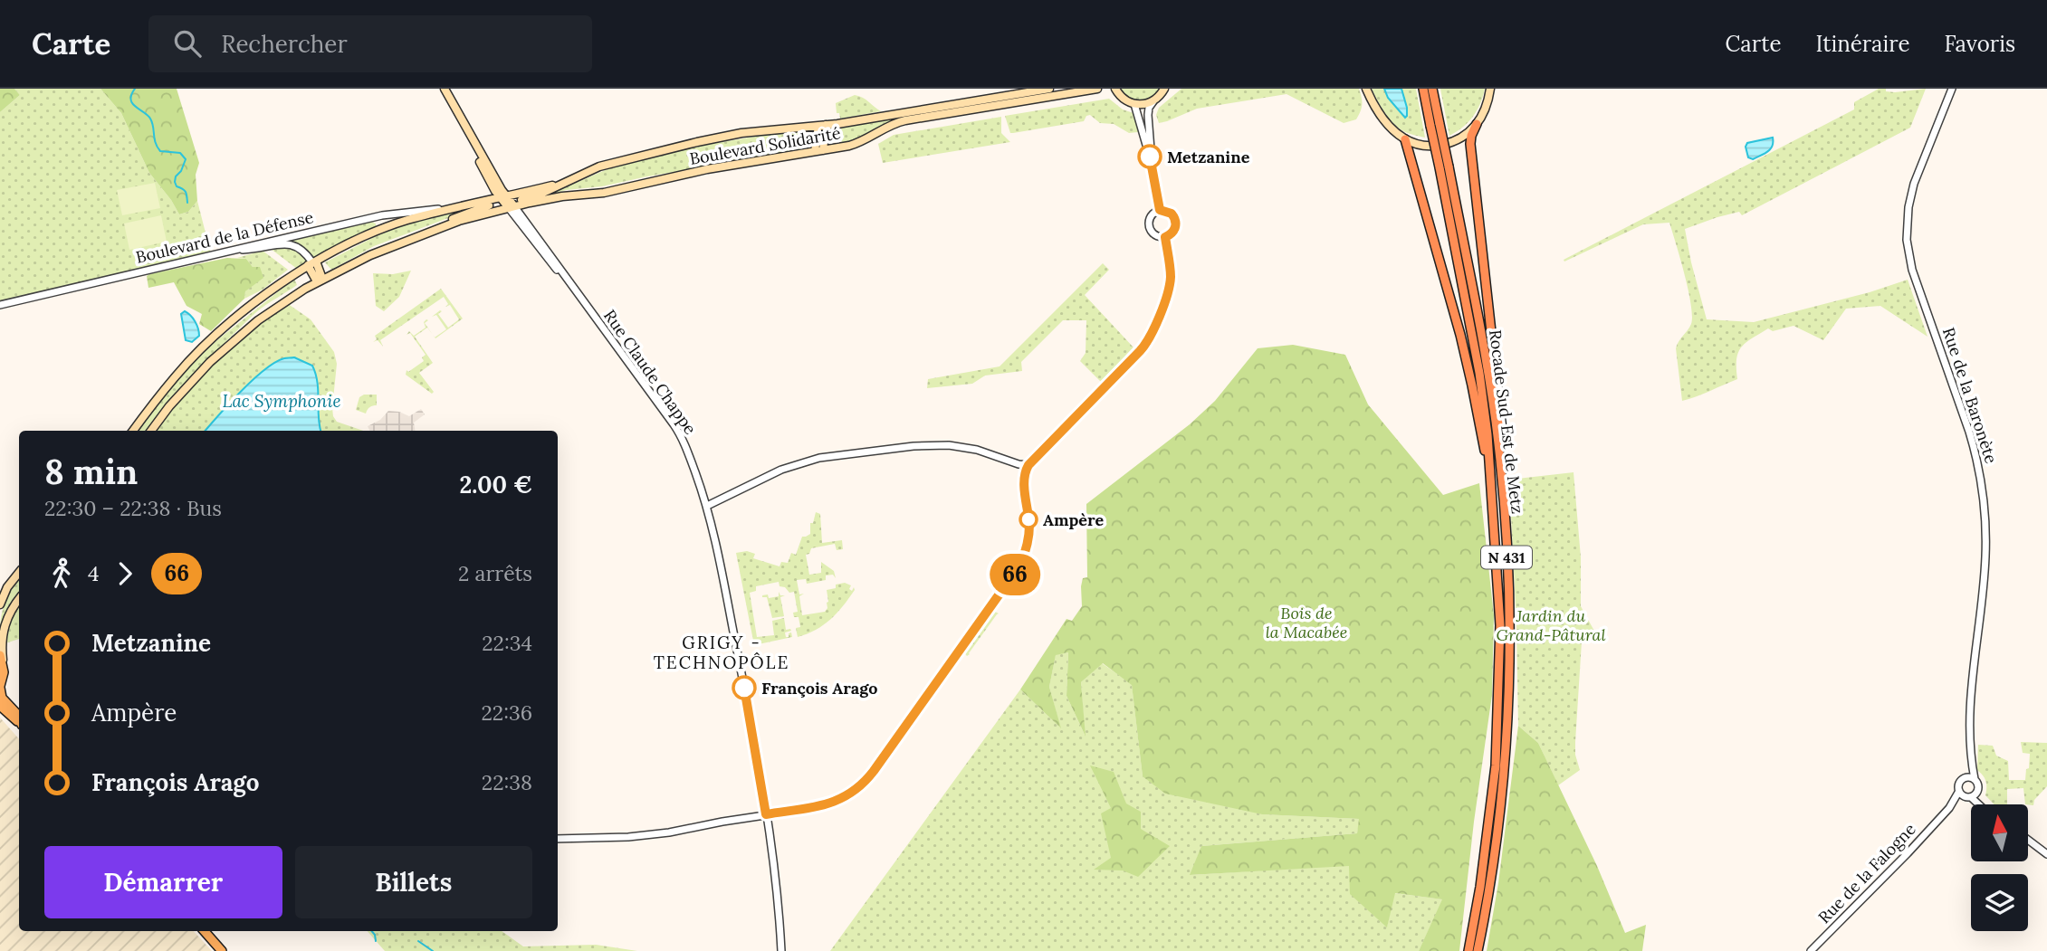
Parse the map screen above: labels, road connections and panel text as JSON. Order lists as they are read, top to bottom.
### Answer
{
  "streets": {
    "highway": ["Rocade Sud-Est de Metz", "N 431"],
    "main road": ["Boulevard Solidarité"],
    "street": [
      "Boulevard de la Défense",
      "Rue Claude Chappe",
      "Rue de la Baronète",
      "Rue de la Falogne"
    ]
  },
  "crossings": [
    ["Boulevard Solidarité", "Boulevard de la Défense"],
    ["Boulevard Solidarité", "Rue Claude Chappe"],
    ["Rue de la Baronète", "Rue de la Falogne"]
  ],
  "districts": ["GRIGY - TECHNOPÔLE"],
  "water": ["Lac Symphonie"],
  "parks": ["Bois de la Macabée", "Jardin du Grand-Pâtural"],
  "places": ["Metzanine", "Ampère", "François Arago"],
  "lines": ["bus line 66"],
  "north": "top",
  "page": {
    "header": "Carte",
    "search": "Rechercher",
    "nav": ["Carte", "Itinéraire", "Favoris"],
    "on_map": "66",
    "heading": ["8 min", "22:30 – 22:38 · Bus", "2.00 €"],
    "legs": ["4", "66", "2 arrêts"],
    "list": [
      {
        "name": "Metzanine",
        "value": "22:34"
      },
      {
        "name": "Ampère",
        "value": "22:36"
      },
      {
        "name": "François Arago",
        "value": "22:38"
      }
    ],
    "buttons": ["Démarrer", "Billets"]
  }
}
